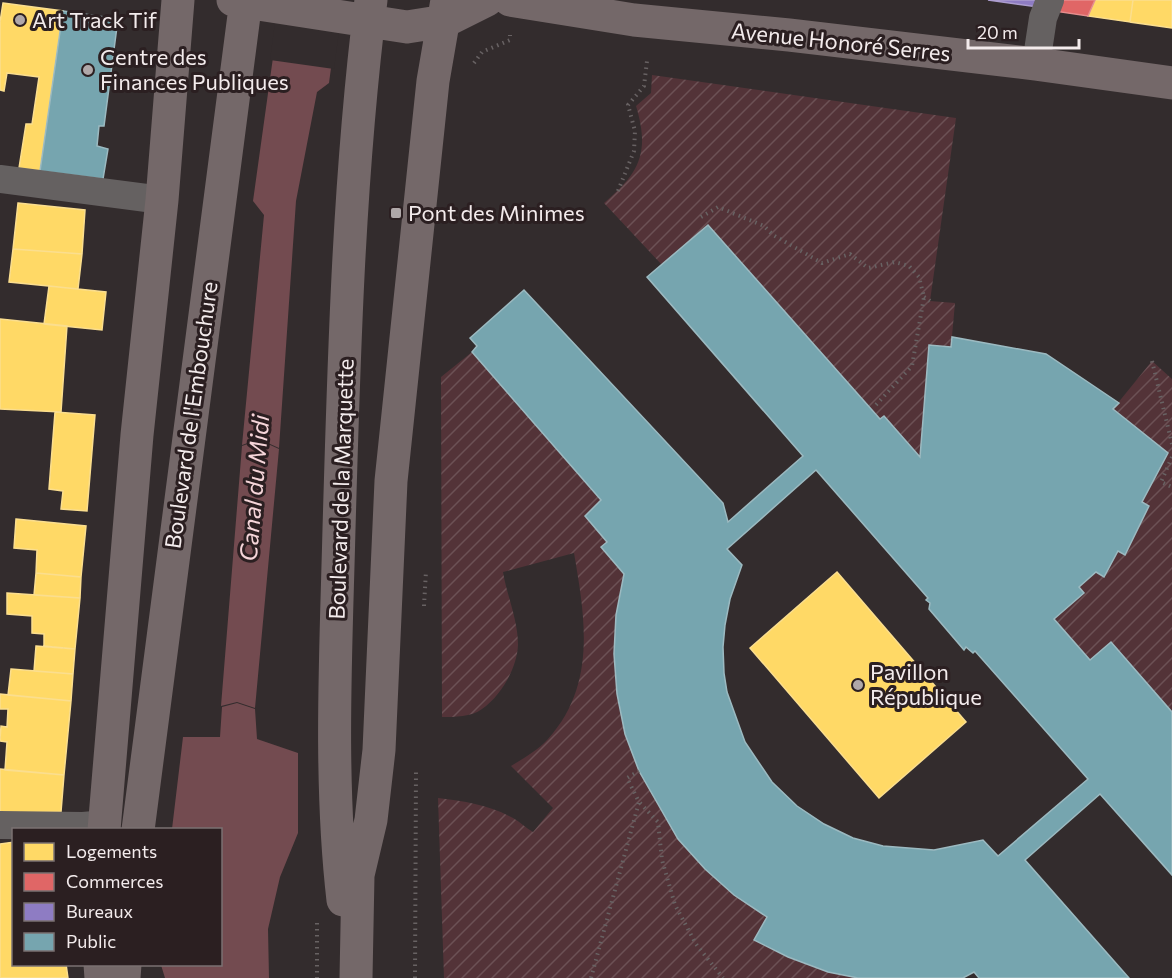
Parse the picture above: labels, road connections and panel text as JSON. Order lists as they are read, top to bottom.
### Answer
{
  "streets": {
    "main road": ["Avenue Honoré Serres", "Boulevard de l'Embouchure", "Boulevard de la Marquette"]
  },
  "water": ["Canal du Midi"],
  "places": {
    "other": ["Art Track Tif", "Centre des Finances Publiques", "Pavillon République"],
    "transit": ["Pont des Minimes"]
  },
  "legend": [
    "Logements",
    "Commerces",
    "Bureaux",
    "Public"
  ],
  "scale_bar": "20 m"
}
